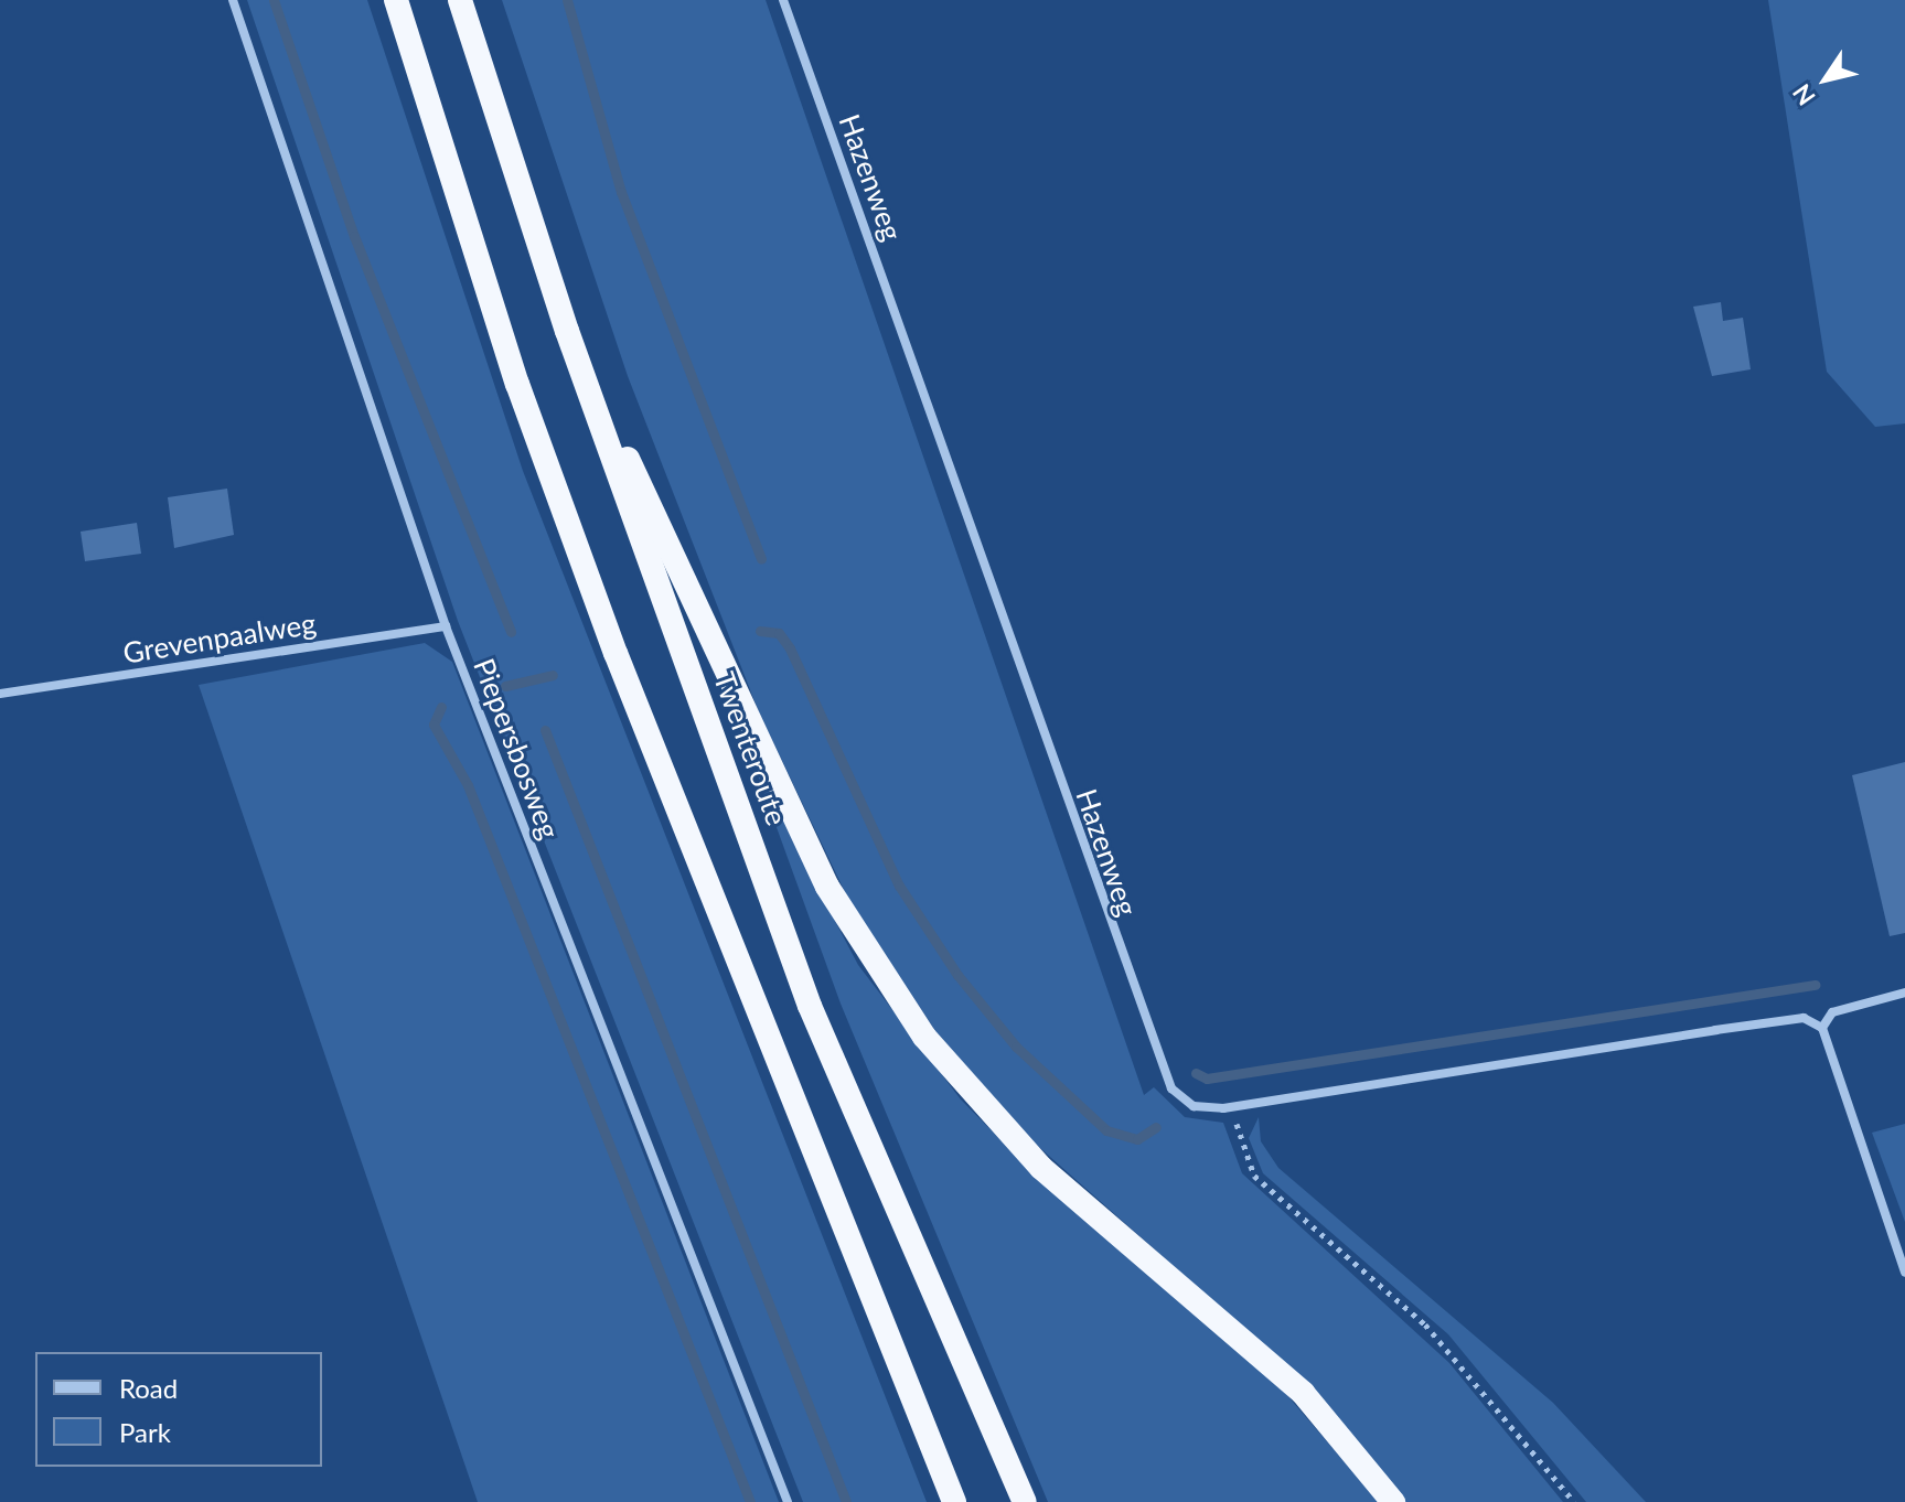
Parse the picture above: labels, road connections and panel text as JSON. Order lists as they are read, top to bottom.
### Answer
{
  "streets": {
    "highway": ["Twenteroute"],
    "street": ["Hazenweg", "Grevenpaalweg", "Piepersbosweg"]
  },
  "crossings": [
    ["Grevenpaalweg", "Piepersbosweg"]
  ],
  "legend": ["Road", "Park"],
  "north": "bottom left"
}
